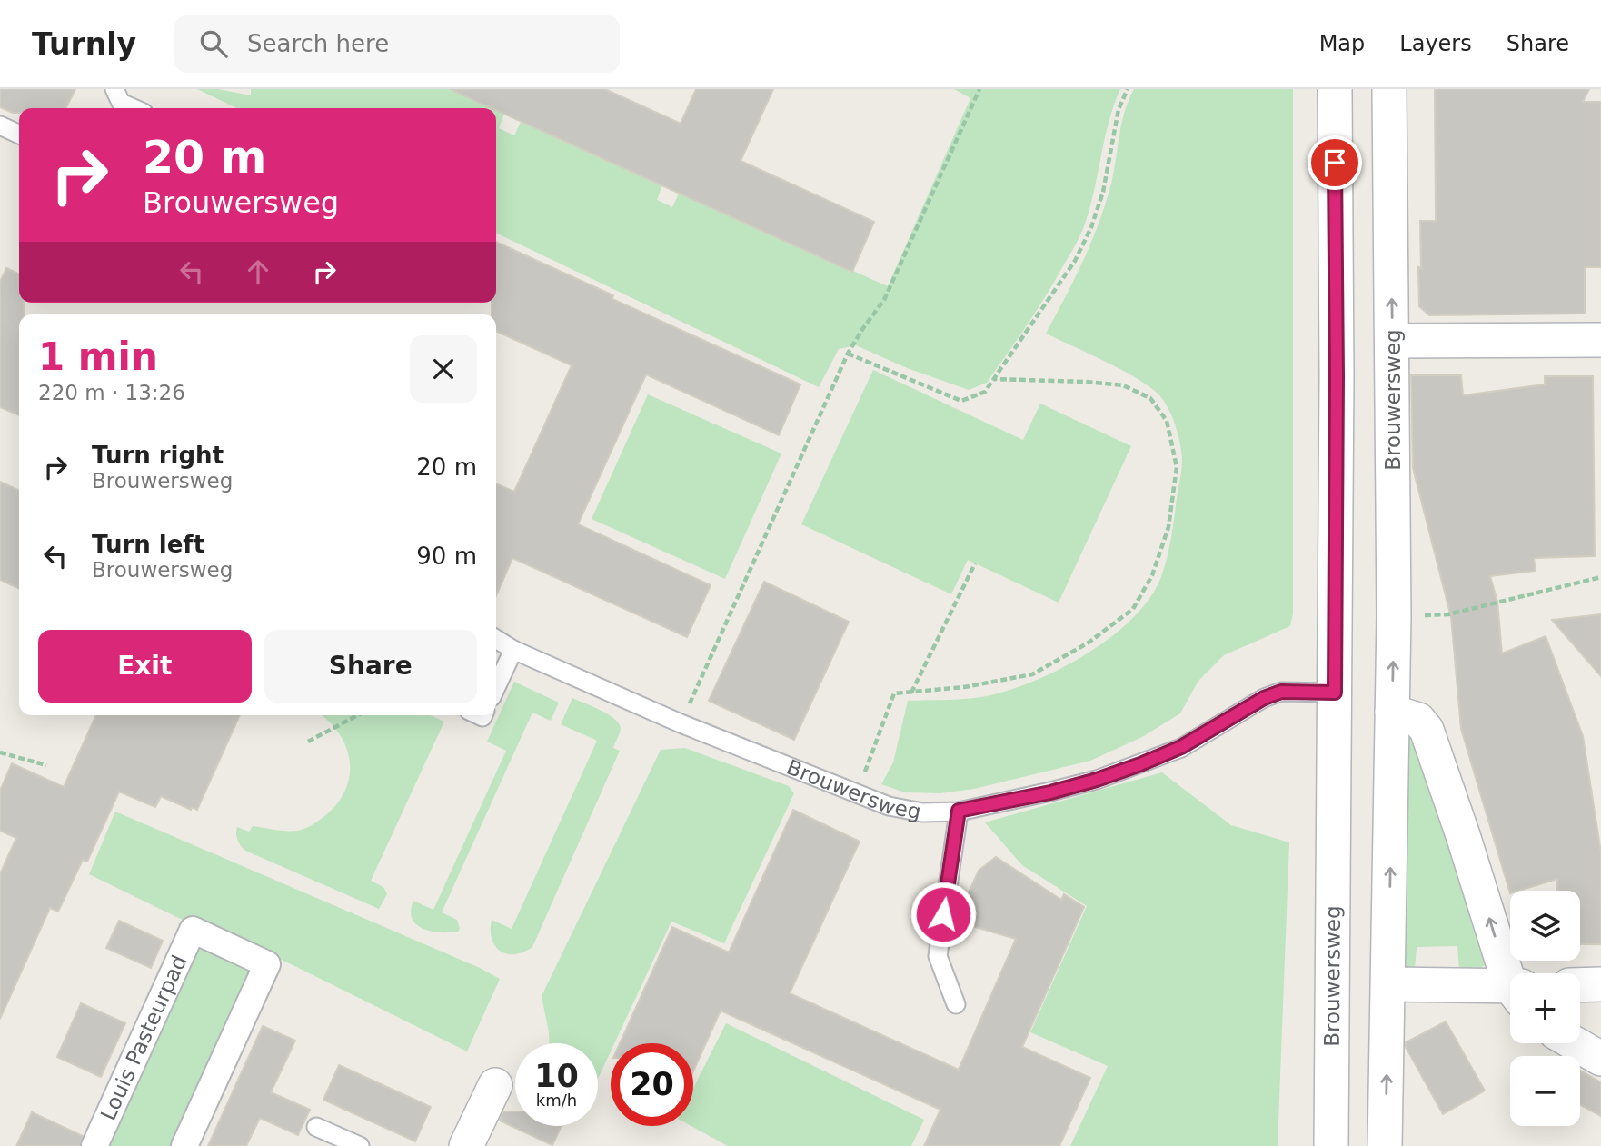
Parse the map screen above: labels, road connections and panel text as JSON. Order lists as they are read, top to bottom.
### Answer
{
  "streets": {
    "street": ["Brouwersweg", "Louis Pasteurpad"]
  },
  "page": {
    "header": "Turnly",
    "search": "Search here",
    "nav": ["Map", "Layers", "Share"],
    "turn": ["20 m", "Brouwersweg"],
    "heading": ["1 min", "220 m · 13:26"],
    "list": [
      {
        "name": "Turn right",
        "note": "Brouwersweg",
        "value": "20 m"
      },
      {
        "name": "Turn left",
        "note": "Brouwersweg",
        "value": "90 m"
      }
    ],
    "buttons": ["Exit", "Share"],
    "map_buttons": ["+", "−"],
    "speed": "10 km/h",
    "limit": "20"
  }
}
